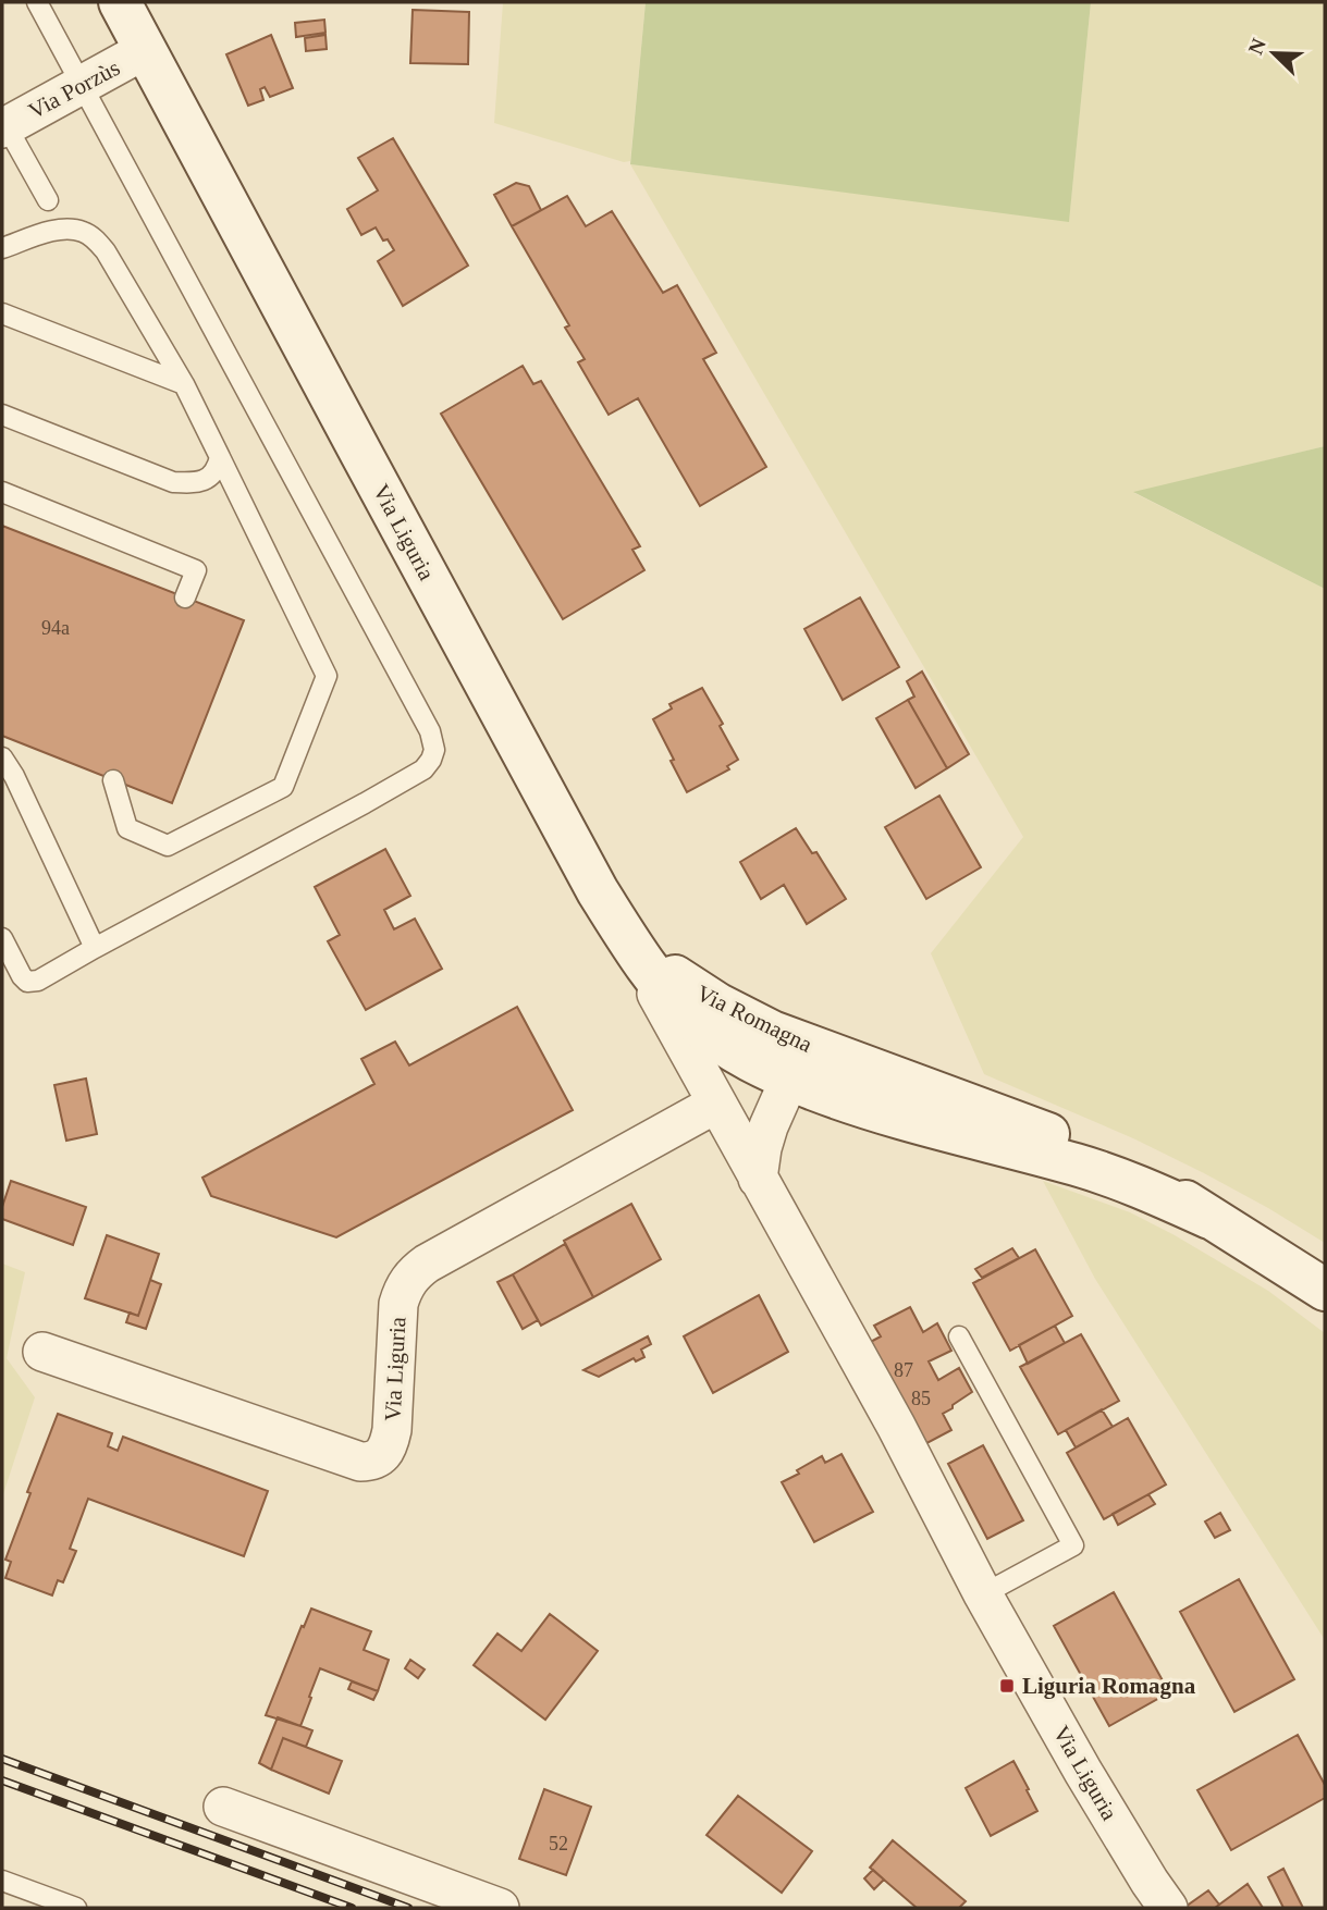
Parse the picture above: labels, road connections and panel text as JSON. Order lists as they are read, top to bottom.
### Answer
{
  "streets": {
    "main road": ["Via Liguria", "Via Romagna"],
    "street": ["Via Porzùs"]
  },
  "crossings": [
    ["Via Porzùs", "Via Liguria"],
    ["Via Liguria", "Via Romagna"]
  ],
  "places": {
    "transit": ["Liguria Romagna"]
  },
  "house_numbers": [
    "94a",
    "87",
    "85",
    "52"
  ],
  "north": "top left"
}
